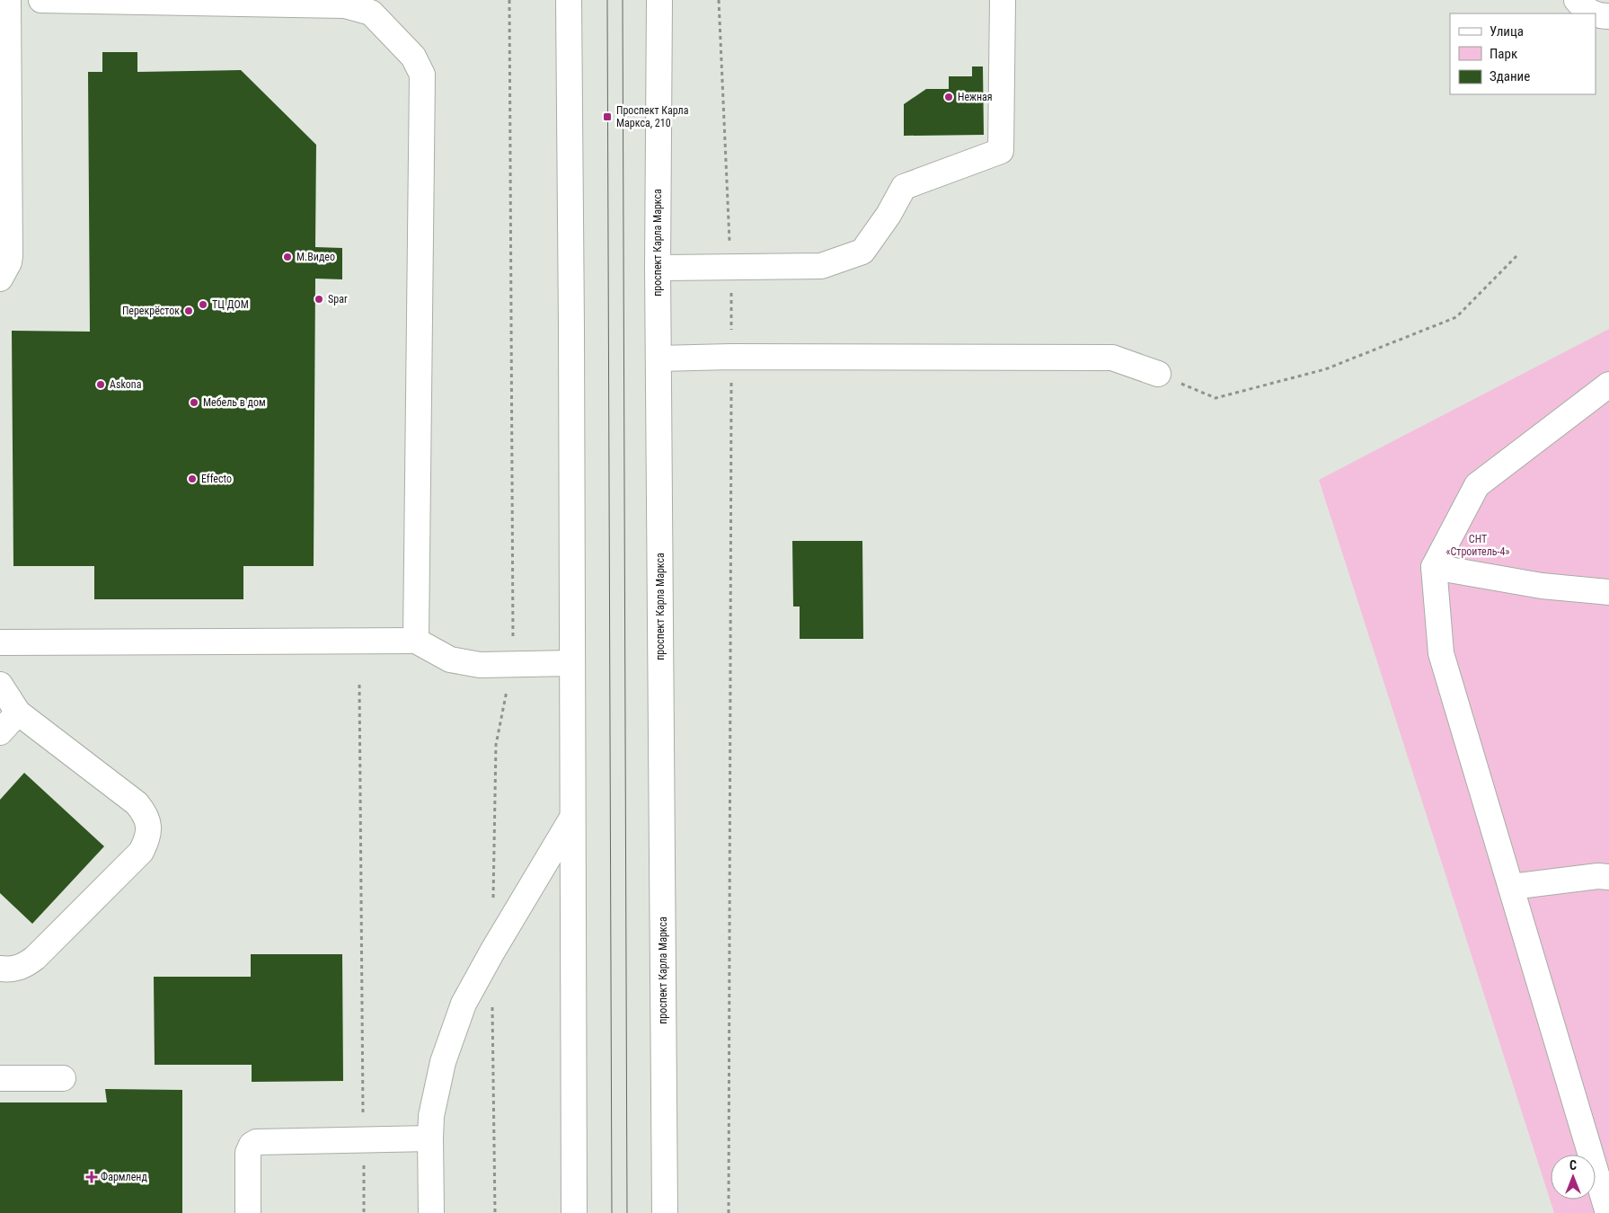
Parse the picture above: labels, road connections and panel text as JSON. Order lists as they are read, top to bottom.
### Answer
{
  "streets": {
    "main road": ["проспект Карла Маркса"]
  },
  "parks": ["СНТ «Строитель-4»"],
  "places": {
    "other": [
      "Нежная",
      "М.Видео",
      "Spar",
      "ТЦ ДОМ",
      "Перекрёсток",
      "Askona",
      "Мебель в дом",
      "Effecto"
    ],
    "transit": ["Проспект Карла Маркса, 210"],
    "health": ["Фармленд"]
  },
  "legend": ["Улица", "Парк", "Здание"],
  "north": "top"
}
